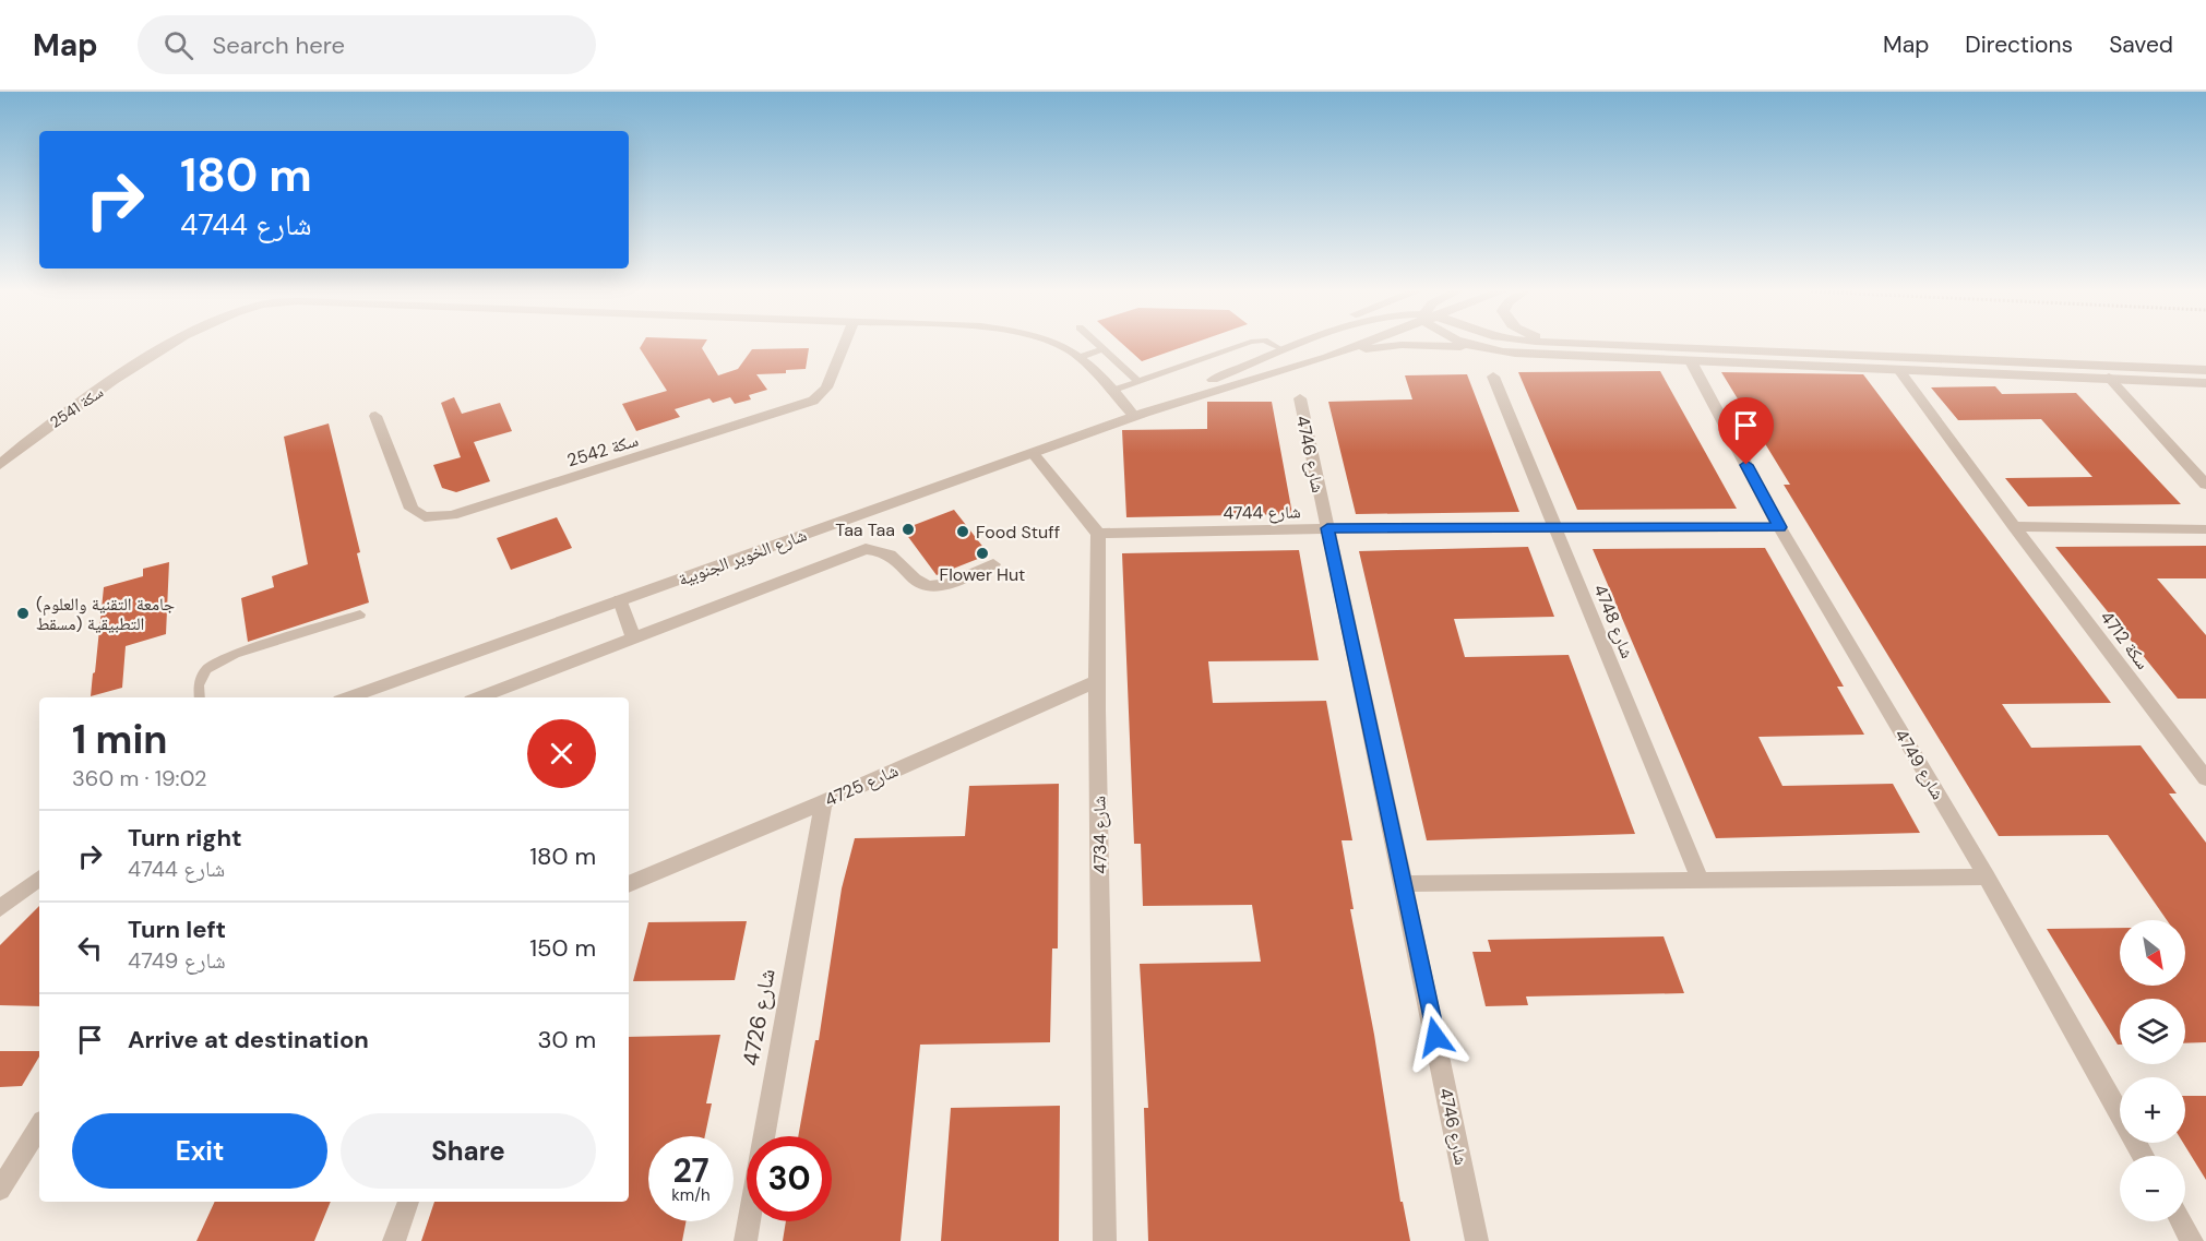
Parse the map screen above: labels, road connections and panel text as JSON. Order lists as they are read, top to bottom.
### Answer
{
  "streets": {
    "street": [
      "سكة 2541",
      "سكة 2542",
      "4746 شارع",
      "4744 شارع",
      "شارع الخوير الجنوبية",
      "4748 شارع",
      "سكة 4712",
      "4749 شارع",
      "4725 شارع",
      "4734 شارع",
      "4726 شارع"
    ]
  },
  "crossings": [
    ["سكة 2541", "شارع الخوير الجنوبية"],
    ["4746 شارع", "4744 شارع"],
    ["4744 شارع", "4748 شارع"],
    ["4744 شارع", "4749 شارع"],
    ["4744 شارع", "4734 شارع"],
    ["4725 شارع", "4734 شارع"],
    ["4725 شارع", "4726 شارع"]
  ],
  "places": [
    "Taa Taa",
    "Food Stuff",
    "Flower Hut",
    "(جامعة التقنية والعلوم التطبيقية (مسقط"
  ],
  "north": "bottom right",
  "page": {
    "header": "Map",
    "search": "Search here",
    "nav": ["Map", "Directions", "Saved"],
    "turn": ["180 m", "4744 شارع"],
    "heading": ["1 min", "360 m · 19:02"],
    "list": [
      {
        "name": "Turn right",
        "note": "4744 شارع",
        "value": "180 m"
      },
      {
        "name": "Turn left",
        "note": "4749 شارع",
        "value": "150 m"
      },
      {
        "name": "Arrive at destination",
        "value": "30 m"
      }
    ],
    "map_buttons": ["+", "−"],
    "buttons": ["Exit", "Share"],
    "speed": "27 km/h",
    "limit": "30"
  }
}
